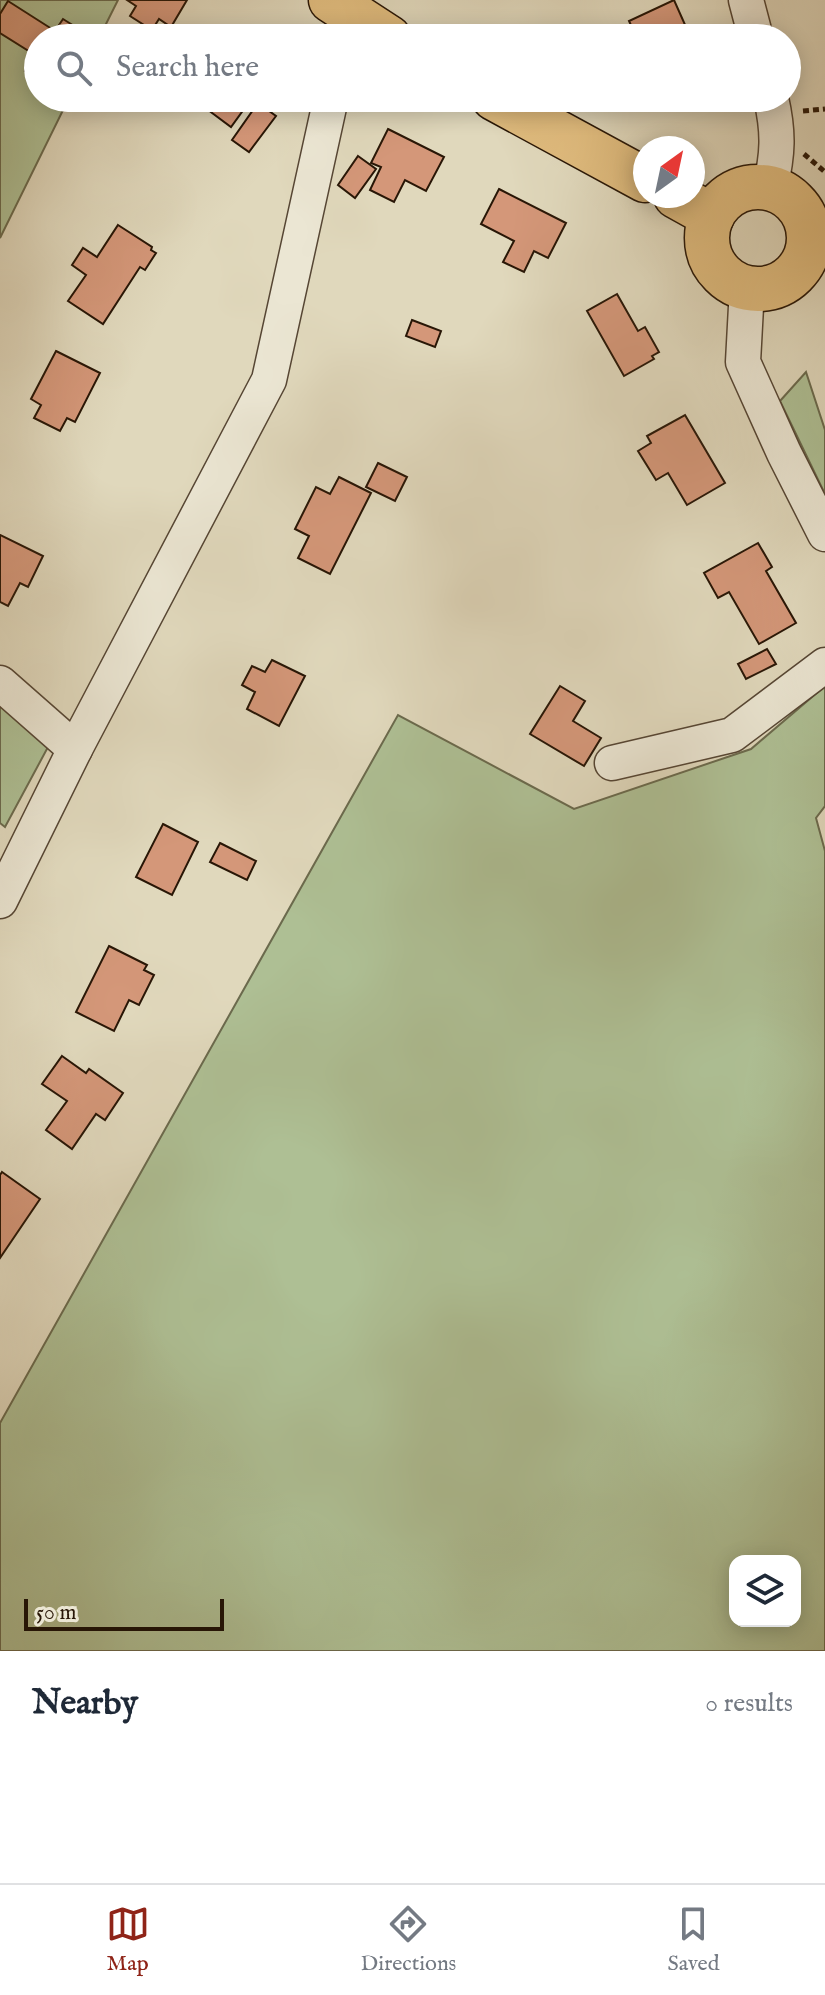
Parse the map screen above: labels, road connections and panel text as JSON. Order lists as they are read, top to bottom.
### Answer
{
  "scale_bar": "50 m",
  "north": "top right",
  "page": {
    "search": "Search here",
    "scale": "50 m",
    "heading": ["Nearby", "0 results"],
    "nav": ["Map", "Directions", "Saved"]
  }
}
